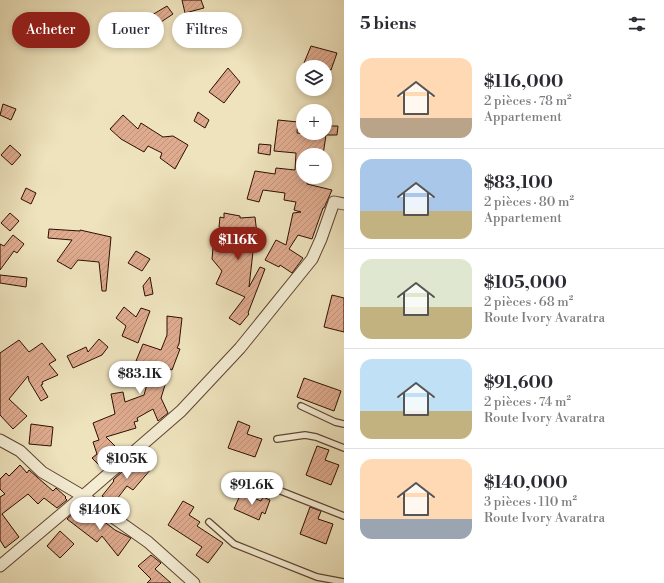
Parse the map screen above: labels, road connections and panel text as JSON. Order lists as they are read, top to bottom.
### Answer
{
  "page": {
    "heading": "5 biens",
    "chip": ["Acheter", "Louer", "Filtres"],
    "list": [
      {
        "name": "$116,000",
        "note": "2 pièces · 78 m² · Appartement"
      },
      {
        "name": "$83,100",
        "note": "2 pièces · 80 m² · Appartement"
      },
      {
        "name": "$105,000",
        "note": "2 pièces · 68 m² · Route Ivory Avaratra"
      },
      {
        "name": "$91,600",
        "note": "2 pièces · 74 m² · Route Ivory Avaratra"
      },
      {
        "name": "$140,000",
        "note": "3 pièces · 110 m² · Route Ivory Avaratra"
      }
    ],
    "map_buttons": ["+", "−"],
    "price": [
      "$116K",
      "$83.1K",
      "$105K",
      "$91.6K",
      "$140K"
    ]
  }
}
